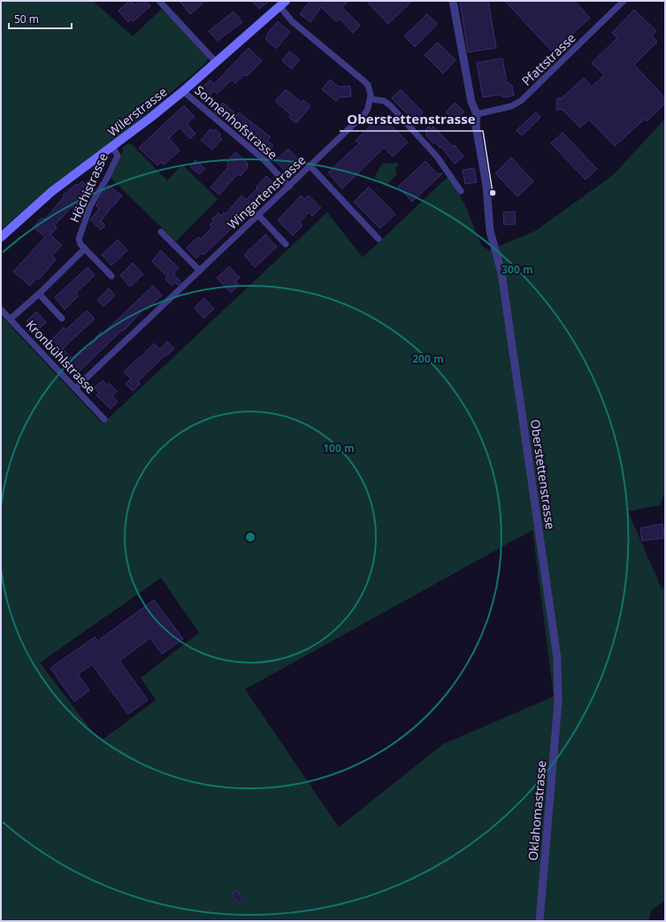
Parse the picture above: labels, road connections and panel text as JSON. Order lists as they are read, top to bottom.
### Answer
{
  "streets": {
    "main road": ["Wilerstrasse"],
    "street": [
      "Pfattstrasse",
      "Sonnenhofstrasse",
      "Höchistrasse",
      "Wingartenstrasse",
      "Kronbühlstrasse",
      "Oberstettenstrasse",
      "Oklahomastrasse"
    ]
  },
  "crossings": [
    ["Pfattstrasse", "Oberstettenstrasse"],
    ["Wilerstrasse", "Sonnenhofstrasse"],
    ["Wilerstrasse", "Höchistrasse"],
    ["Sonnenhofstrasse", "Wingartenstrasse"],
    ["Wingartenstrasse", "Kronbühlstrasse"],
    ["Oberstettenstrasse", "Oklahomastrasse"]
  ],
  "places": ["Oberstettenstrasse"],
  "scale_bar": "50 m",
  "rings": ["300 m", "200 m", "100 m"]
}
